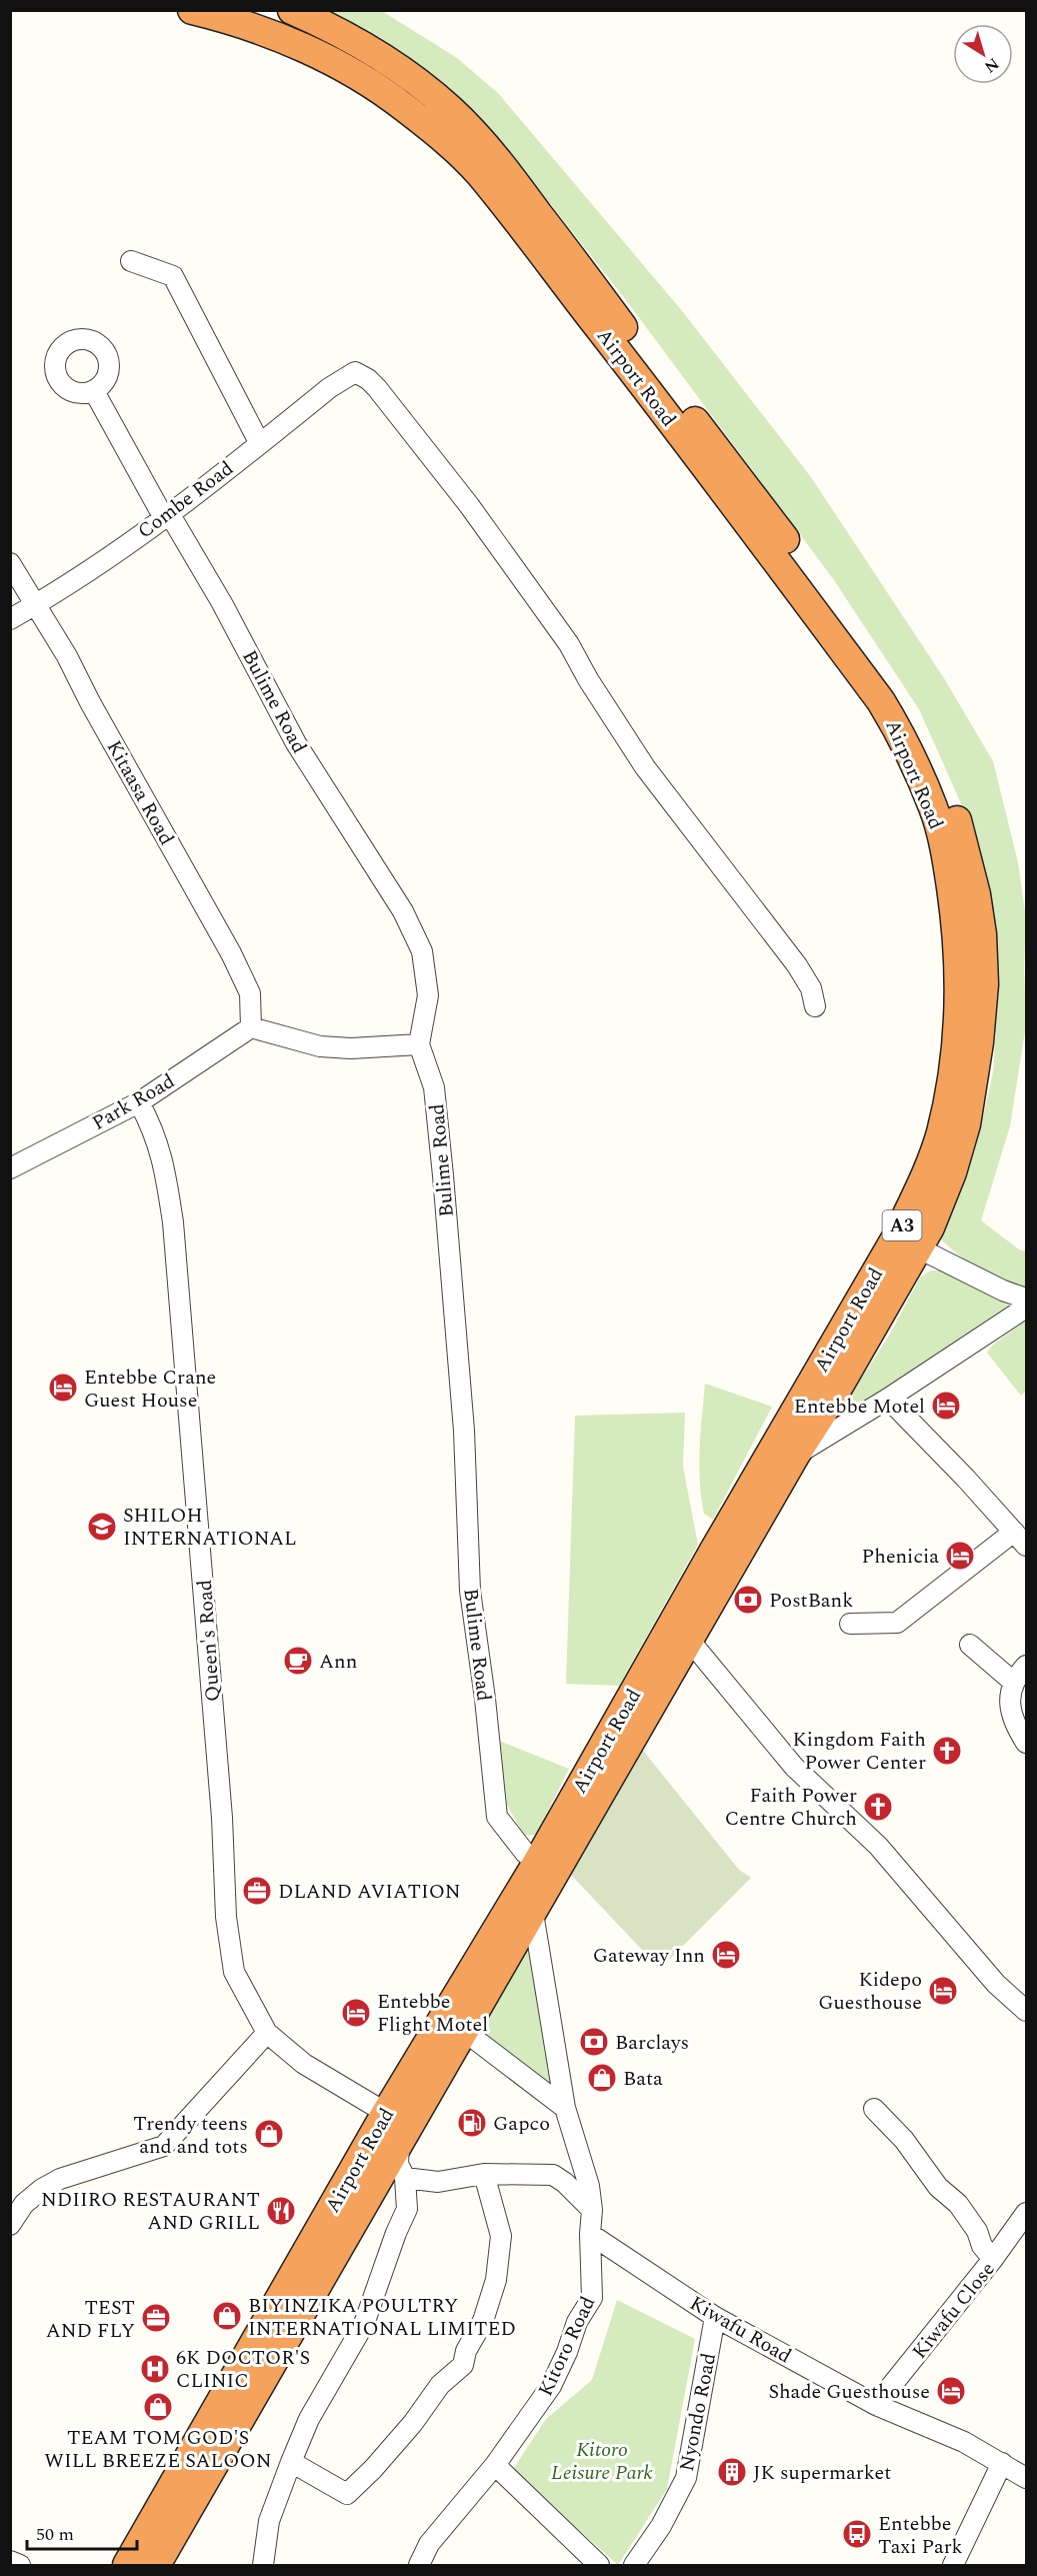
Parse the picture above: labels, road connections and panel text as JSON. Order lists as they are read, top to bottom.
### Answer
{
  "streets": {
    "highway": ["Airport Road", "A3"],
    "street": [
      "Combe Road",
      "Bulime Road",
      "Kitaasa Road",
      "Park Road",
      "Queen's Road",
      "Kiwafu Close",
      "Kiwafu Road",
      "Kitoro Road",
      "Nyondo Road"
    ]
  },
  "crossings": [
    ["Airport Road", "Bulime Road"],
    ["Airport Road", "Queen's Road"],
    ["Airport Road", "Kitoro Road"],
    ["Combe Road", "Bulime Road"],
    ["Combe Road", "Kitaasa Road"],
    ["Kitaasa Road", "Park Road"],
    ["Park Road", "Queen's Road"],
    ["Kiwafu Close", "Kiwafu Road"],
    ["Kiwafu Road", "Kitoro Road"],
    ["Kiwafu Road", "Nyondo Road"]
  ],
  "parks": ["Kitoro Leisure Park"],
  "places": {
    "hotel": [
      "Entebbe Crane Guest House",
      "Entebbe Motel",
      "Phenicia",
      "Gateway Inn",
      "Kidepo Guesthouse",
      "Entebbe Flight Motel",
      "Shade Guesthouse"
    ],
    "school or university": ["SHILOH INTERNATIONAL"],
    "bank": ["PostBank", "Barclays"],
    "cafe": ["Ann"],
    "church": ["Kingdom Faith Power Center", "Faith Power Centre Church"],
    "office": ["DLAND AVIATION", "TEST AND FLY"],
    "shop": [
      "Bata",
      "Trendy teens and and tots",
      "BIYINZIKA POULTRY INTERNATIONAL LIMITED",
      "TEAM TOM GOD'S WILL BREEZE SALOON"
    ],
    "fuel station": ["Gapco"],
    "restaurant": ["NDIIRO RESTAURANT AND GRILL"],
    "hospital": ["6K DOCTOR'S CLINIC"],
    "building": ["JK supermarket"],
    "bus stop": ["Entebbe Taxi Park"]
  },
  "scale_bar": "50 m",
  "north": "bottom right"
}
